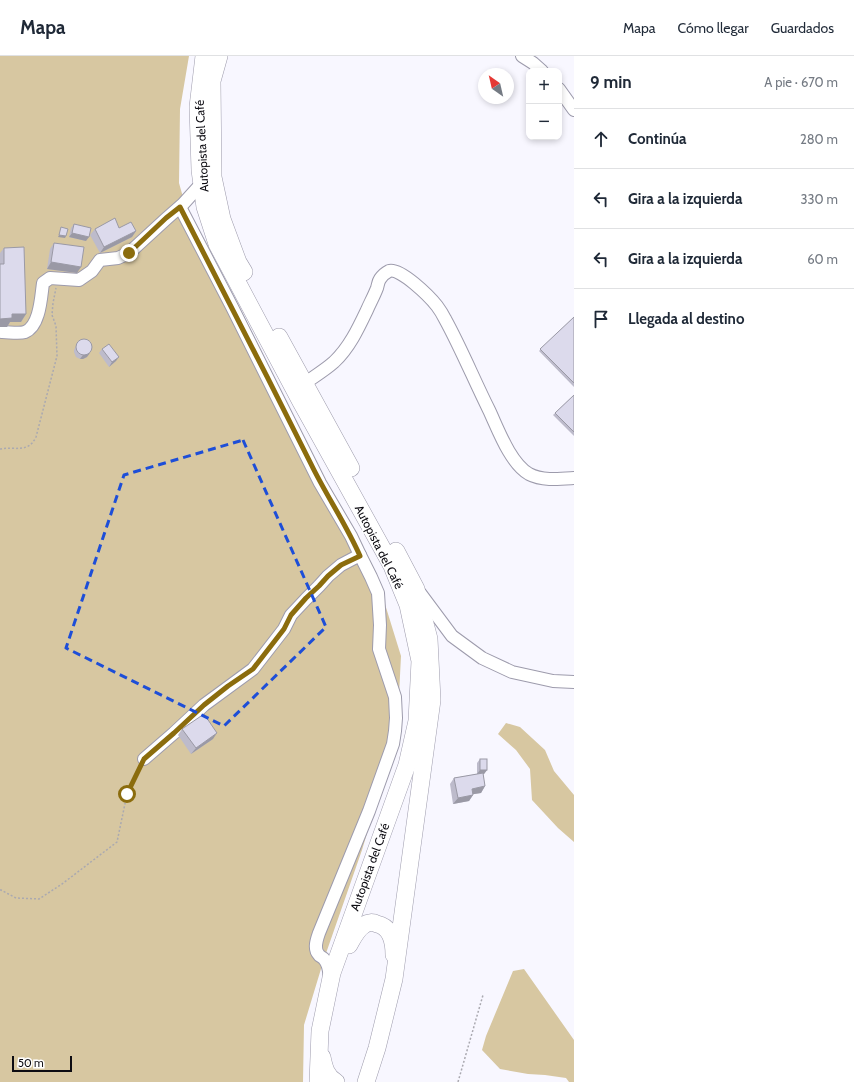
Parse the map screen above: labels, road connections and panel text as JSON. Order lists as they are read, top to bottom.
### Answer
{
  "streets": {
    "highway": ["Autopista del Café"]
  },
  "scale_bar": "50 m",
  "north": "top left",
  "page": {
    "header": "Mapa",
    "nav": ["Mapa", "Cómo llegar", "Guardados"],
    "heading": ["9 min", "A pie · 670 m"],
    "map_buttons": ["+", "−"],
    "list": [
      ["Continúa", "280 m"],
      ["Gira a la izquierda", "330 m"],
      ["Gira a la izquierda", "60 m"],
      "Llegada al destino"
    ],
    "scale": "50 m"
  }
}
